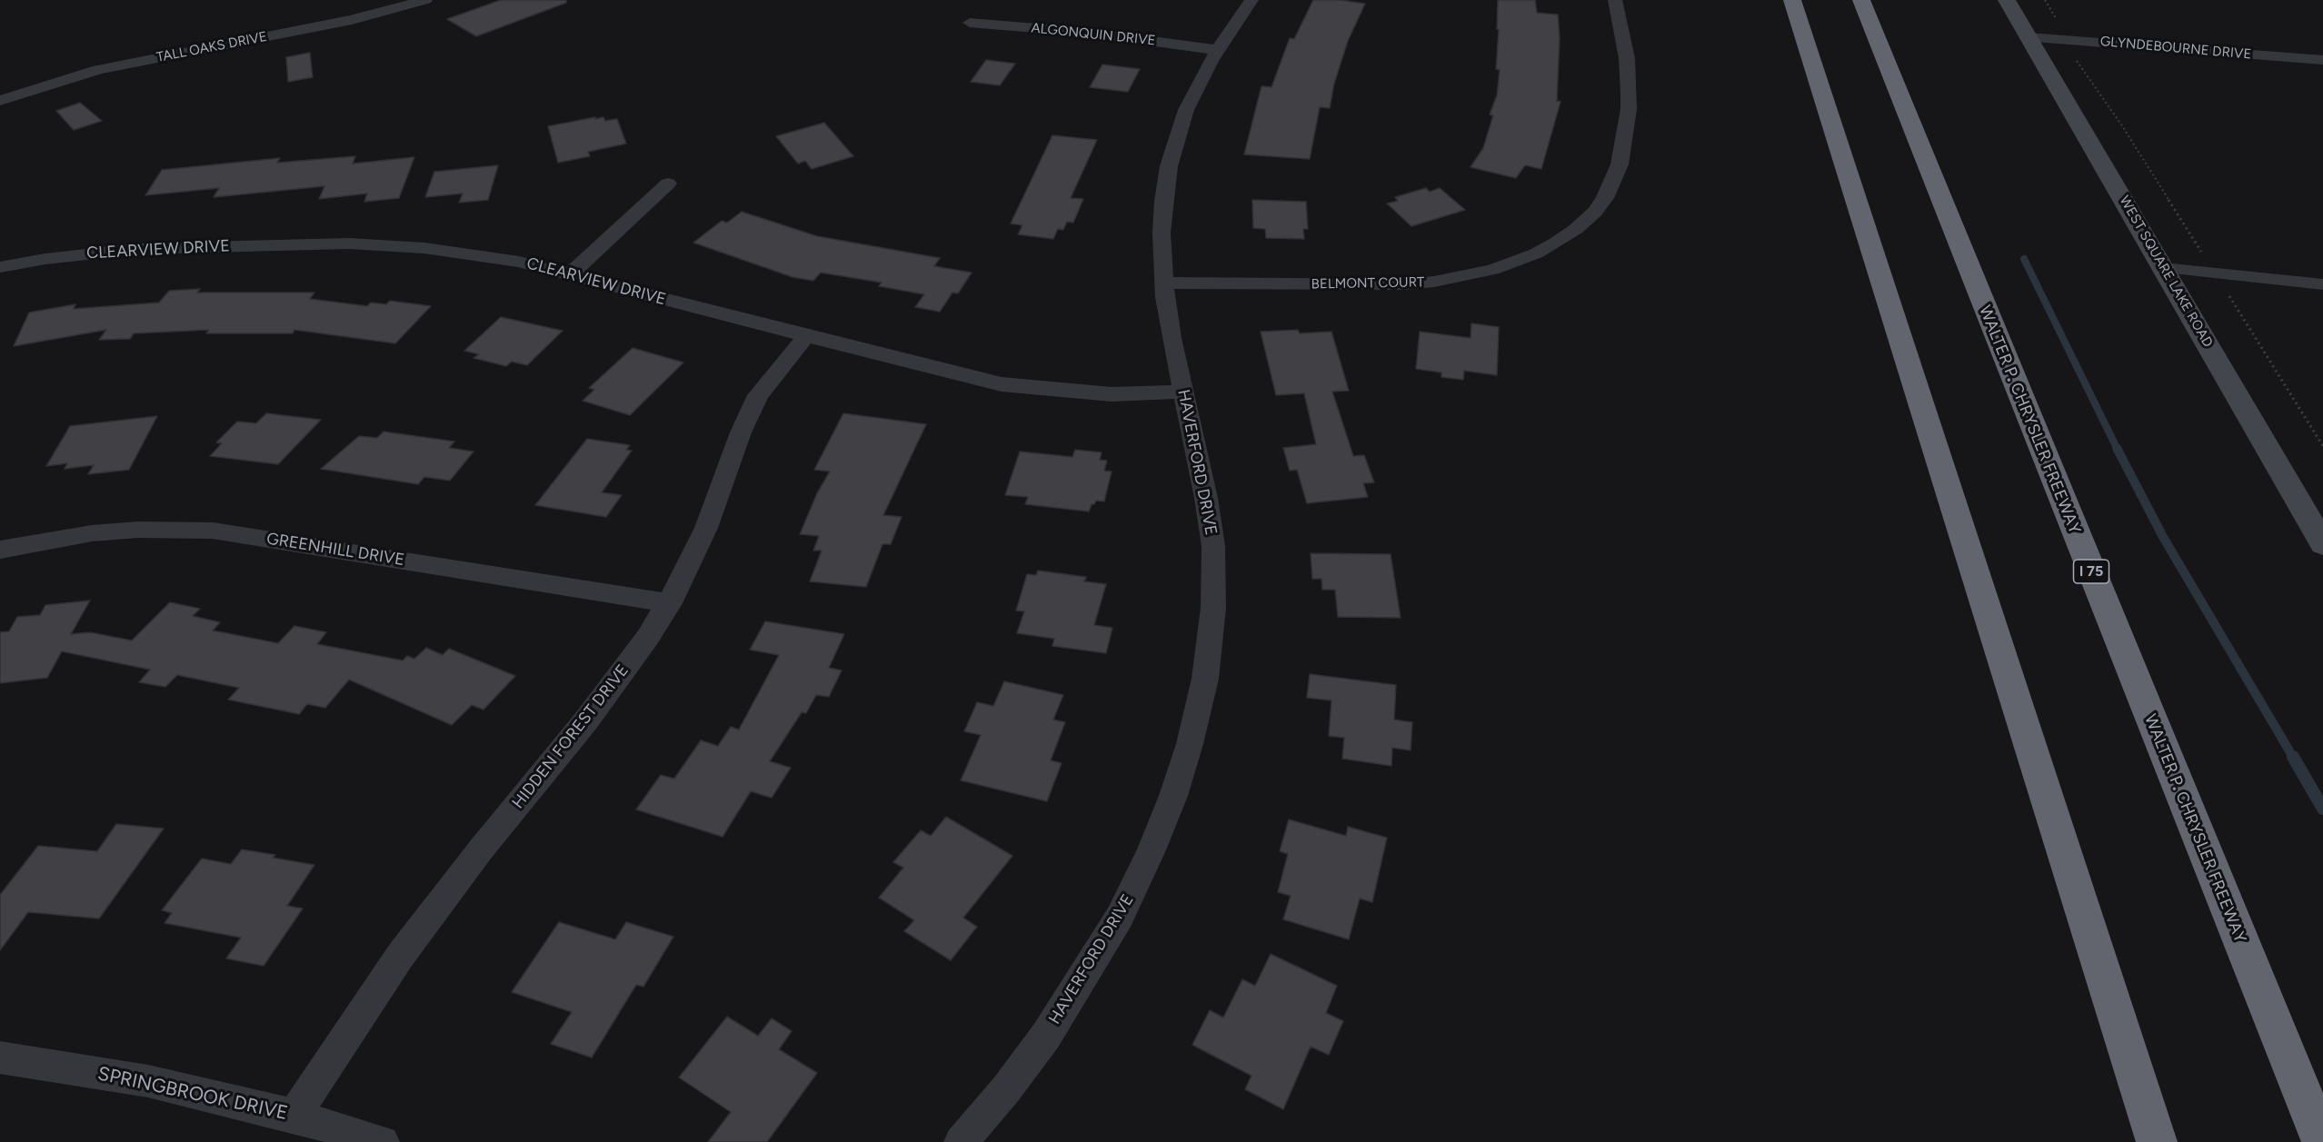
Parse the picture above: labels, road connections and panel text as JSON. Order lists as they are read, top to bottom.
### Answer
{
  "streets": {
    "highway": ["WALTER P. CHRYSLER FREEWAY", "I 75"],
    "main road": ["WEST SQUARE LAKE ROAD"],
    "street": [
      "ALGONQUIN DRIVE",
      "TALL OAKS DRIVE",
      "GLYNDEBOURNE DRIVE",
      "CLEARVIEW DRIVE",
      "BELMONT COURT",
      "HAVERFORD DRIVE",
      "GREENHILL DRIVE",
      "HIDDEN FOREST DRIVE",
      "SPRINGBROOK DRIVE"
    ]
  },
  "crossings": [
    ["ALGONQUIN DRIVE", "HAVERFORD DRIVE"],
    ["GLYNDEBOURNE DRIVE", "WEST SQUARE LAKE ROAD"],
    ["CLEARVIEW DRIVE", "HAVERFORD DRIVE"],
    ["CLEARVIEW DRIVE", "HIDDEN FOREST DRIVE"],
    ["BELMONT COURT", "HAVERFORD DRIVE"],
    ["GREENHILL DRIVE", "HIDDEN FOREST DRIVE"],
    ["HIDDEN FOREST DRIVE", "SPRINGBROOK DRIVE"]
  ]
}
